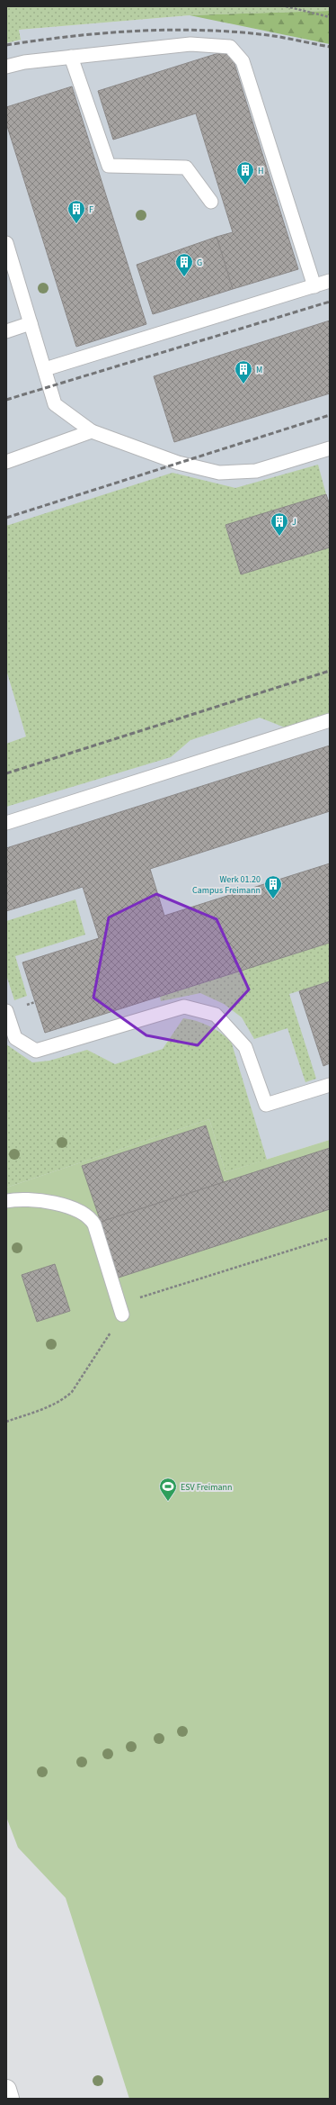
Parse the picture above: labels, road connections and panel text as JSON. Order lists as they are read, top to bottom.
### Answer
{
  "places": {
    "building": [
      "H",
      "F",
      "G",
      "M",
      "J",
      "Werk 01.20 Campus Freimann"
    ],
    "sports": ["ESV Freimann"]
  }
}
